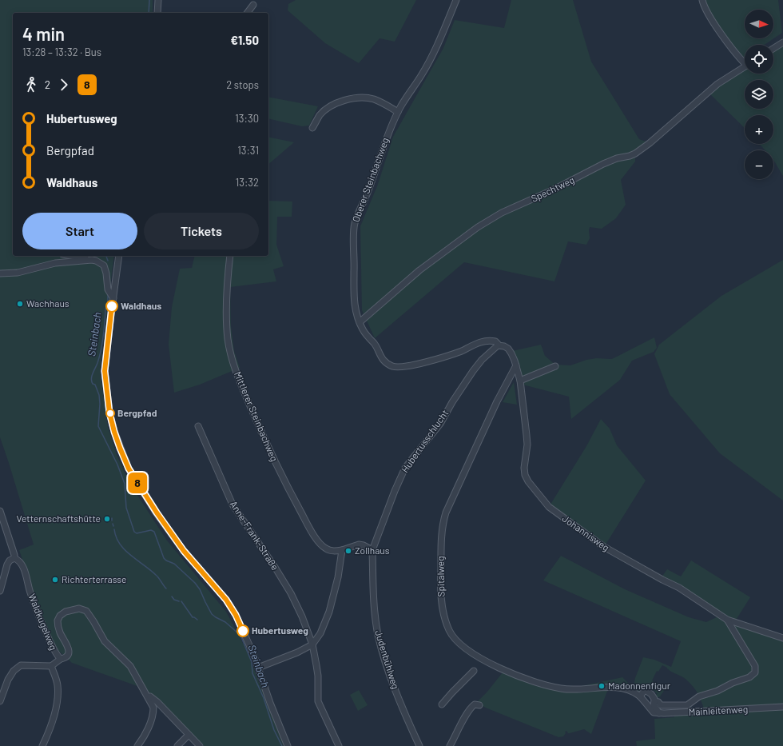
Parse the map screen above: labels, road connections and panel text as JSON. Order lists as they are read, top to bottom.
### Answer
{
  "streets": {
    "street": [
      "Oberer Steinbachweg",
      "Spechtweg",
      "Mittlerer Steinbachweg",
      "Hubertusschlucht",
      "Johannisweg",
      "Anne-Frank-Straße",
      "Spitalweg",
      "Waldkugelweg",
      "Judenbühlweg",
      "Mainleitenweg"
    ]
  },
  "crossings": [
    ["Oberer Steinbachweg", "Spechtweg"],
    ["Oberer Steinbachweg", "Hubertusschlucht"],
    ["Oberer Steinbachweg", "Johannisweg"],
    ["Hubertusschlucht", "Johannisweg"],
    ["Hubertusschlucht", "Judenbühlweg"],
    ["Johannisweg", "Spitalweg"],
    ["Spitalweg", "Mainleitenweg"]
  ],
  "water": ["Steinbach"],
  "places": [
    "Wachhaus",
    "Waldhaus",
    "Bergpfad",
    "Vetternschaftshütte",
    "Zollhaus",
    "Richterterrasse",
    "Hubertusweg",
    "Madonnenfigur"
  ],
  "lines": ["bus line 8"],
  "north": "right",
  "page": {
    "on_map": "8",
    "map_buttons": ["+", "−"],
    "heading": ["4 min", "13:28 – 13:32 · Bus", "€1.50"],
    "legs": ["2", "8", "2 stops"],
    "list": [
      {
        "name": "Hubertusweg",
        "value": "13:30"
      },
      {
        "name": "Bergpfad",
        "value": "13:31"
      },
      {
        "name": "Waldhaus",
        "value": "13:32"
      }
    ],
    "buttons": ["Start", "Tickets"]
  }
}
